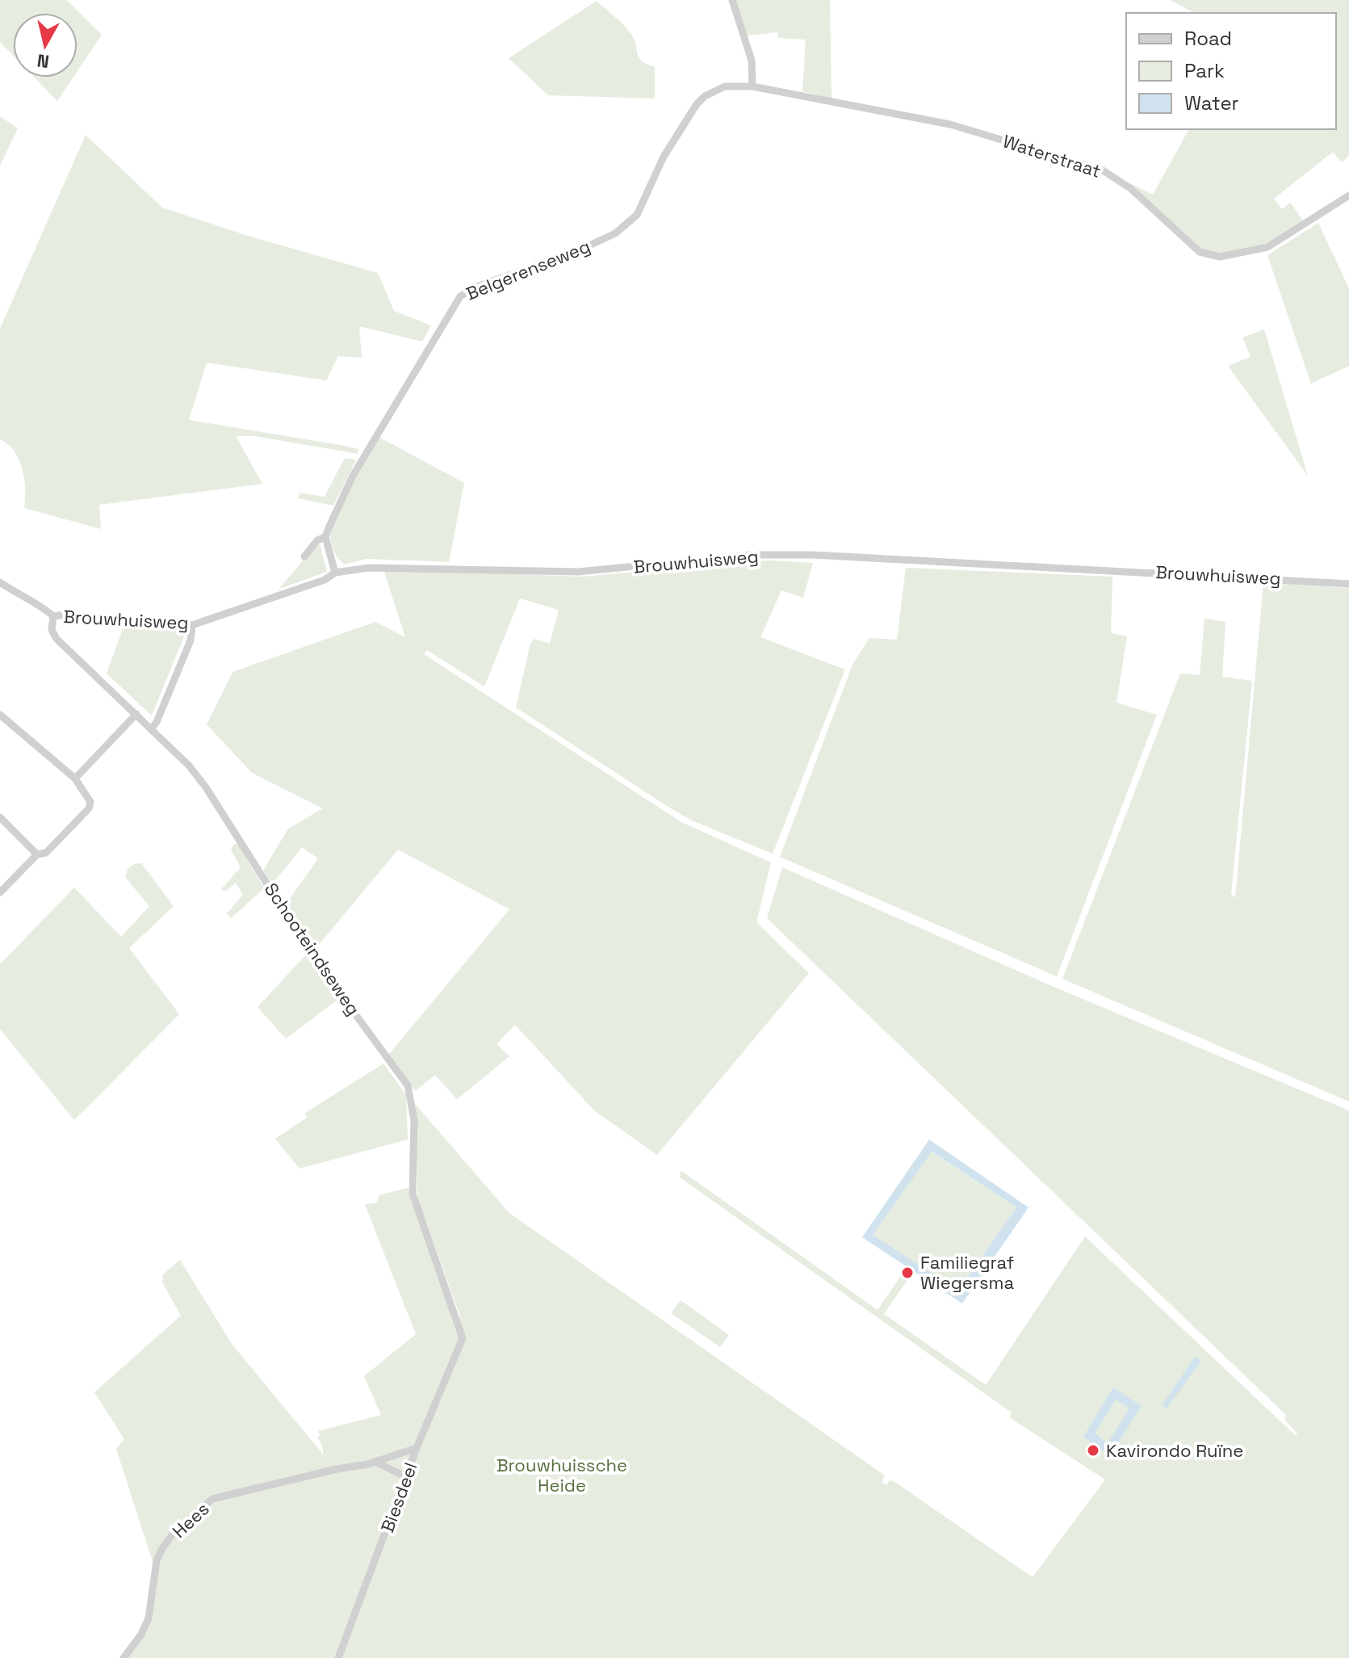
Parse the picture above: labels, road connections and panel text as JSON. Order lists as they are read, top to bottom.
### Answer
{
  "streets": {
    "street": [
      "Waterstraat",
      "Belgerenseweg",
      "Brouwhuisweg",
      "Schooteindseweg",
      "Biesdeel",
      "Hees"
    ]
  },
  "crossings": [
    ["Waterstraat", "Belgerenseweg"],
    ["Brouwhuisweg", "Schooteindseweg"],
    ["Schooteindseweg", "Biesdeel"],
    ["Biesdeel", "Hees"]
  ],
  "parks": ["Brouwhuissche Heide"],
  "places": ["Familiegraf Wiegersma", "Kavirondo Ruïne"],
  "legend": ["Road", "Park", "Water"],
  "north": "bottom"
}
